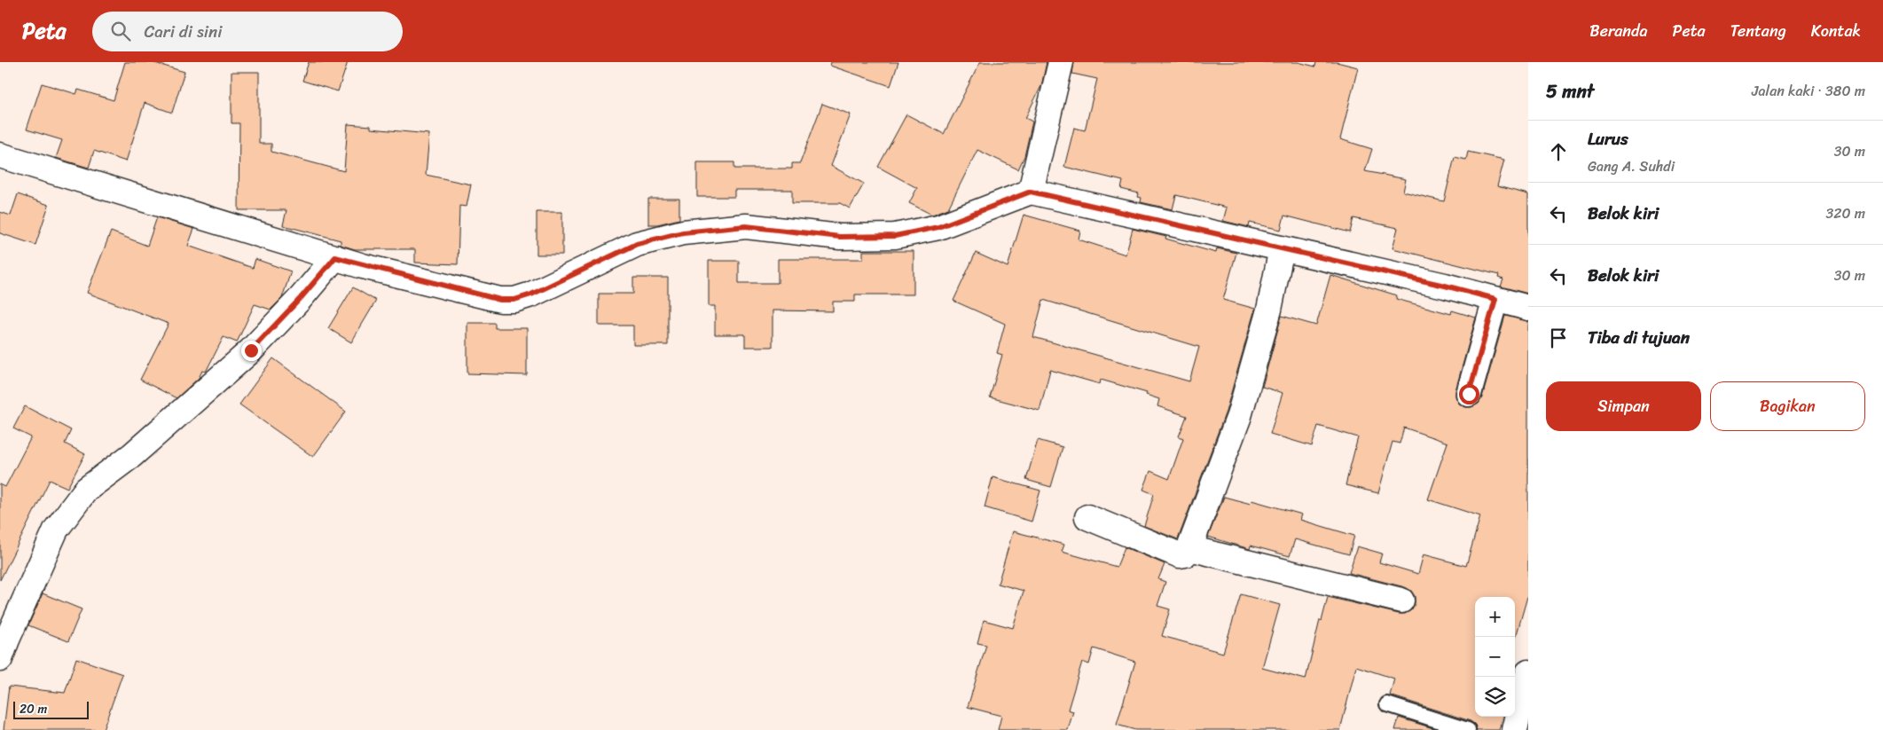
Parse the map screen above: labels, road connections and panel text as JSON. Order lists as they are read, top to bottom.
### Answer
{
  "scale_bar": "20 m",
  "page": {
    "header": "Peta",
    "search": "Cari di sini",
    "nav": [
      "Beranda",
      "Peta",
      "Tentang",
      "Kontak"
    ],
    "heading": ["5 mnt", "Jalan kaki · 380 m"],
    "list": [
      ["Lurus", "Gang A. Suhdi", "30 m"],
      ["Belok kiri", "320 m"],
      ["Belok kiri", "30 m"],
      "Tiba di tujuan"
    ],
    "buttons": ["Simpan", "Bagikan"],
    "map_buttons": ["+", "−"],
    "scale": "20 m"
  }
}
